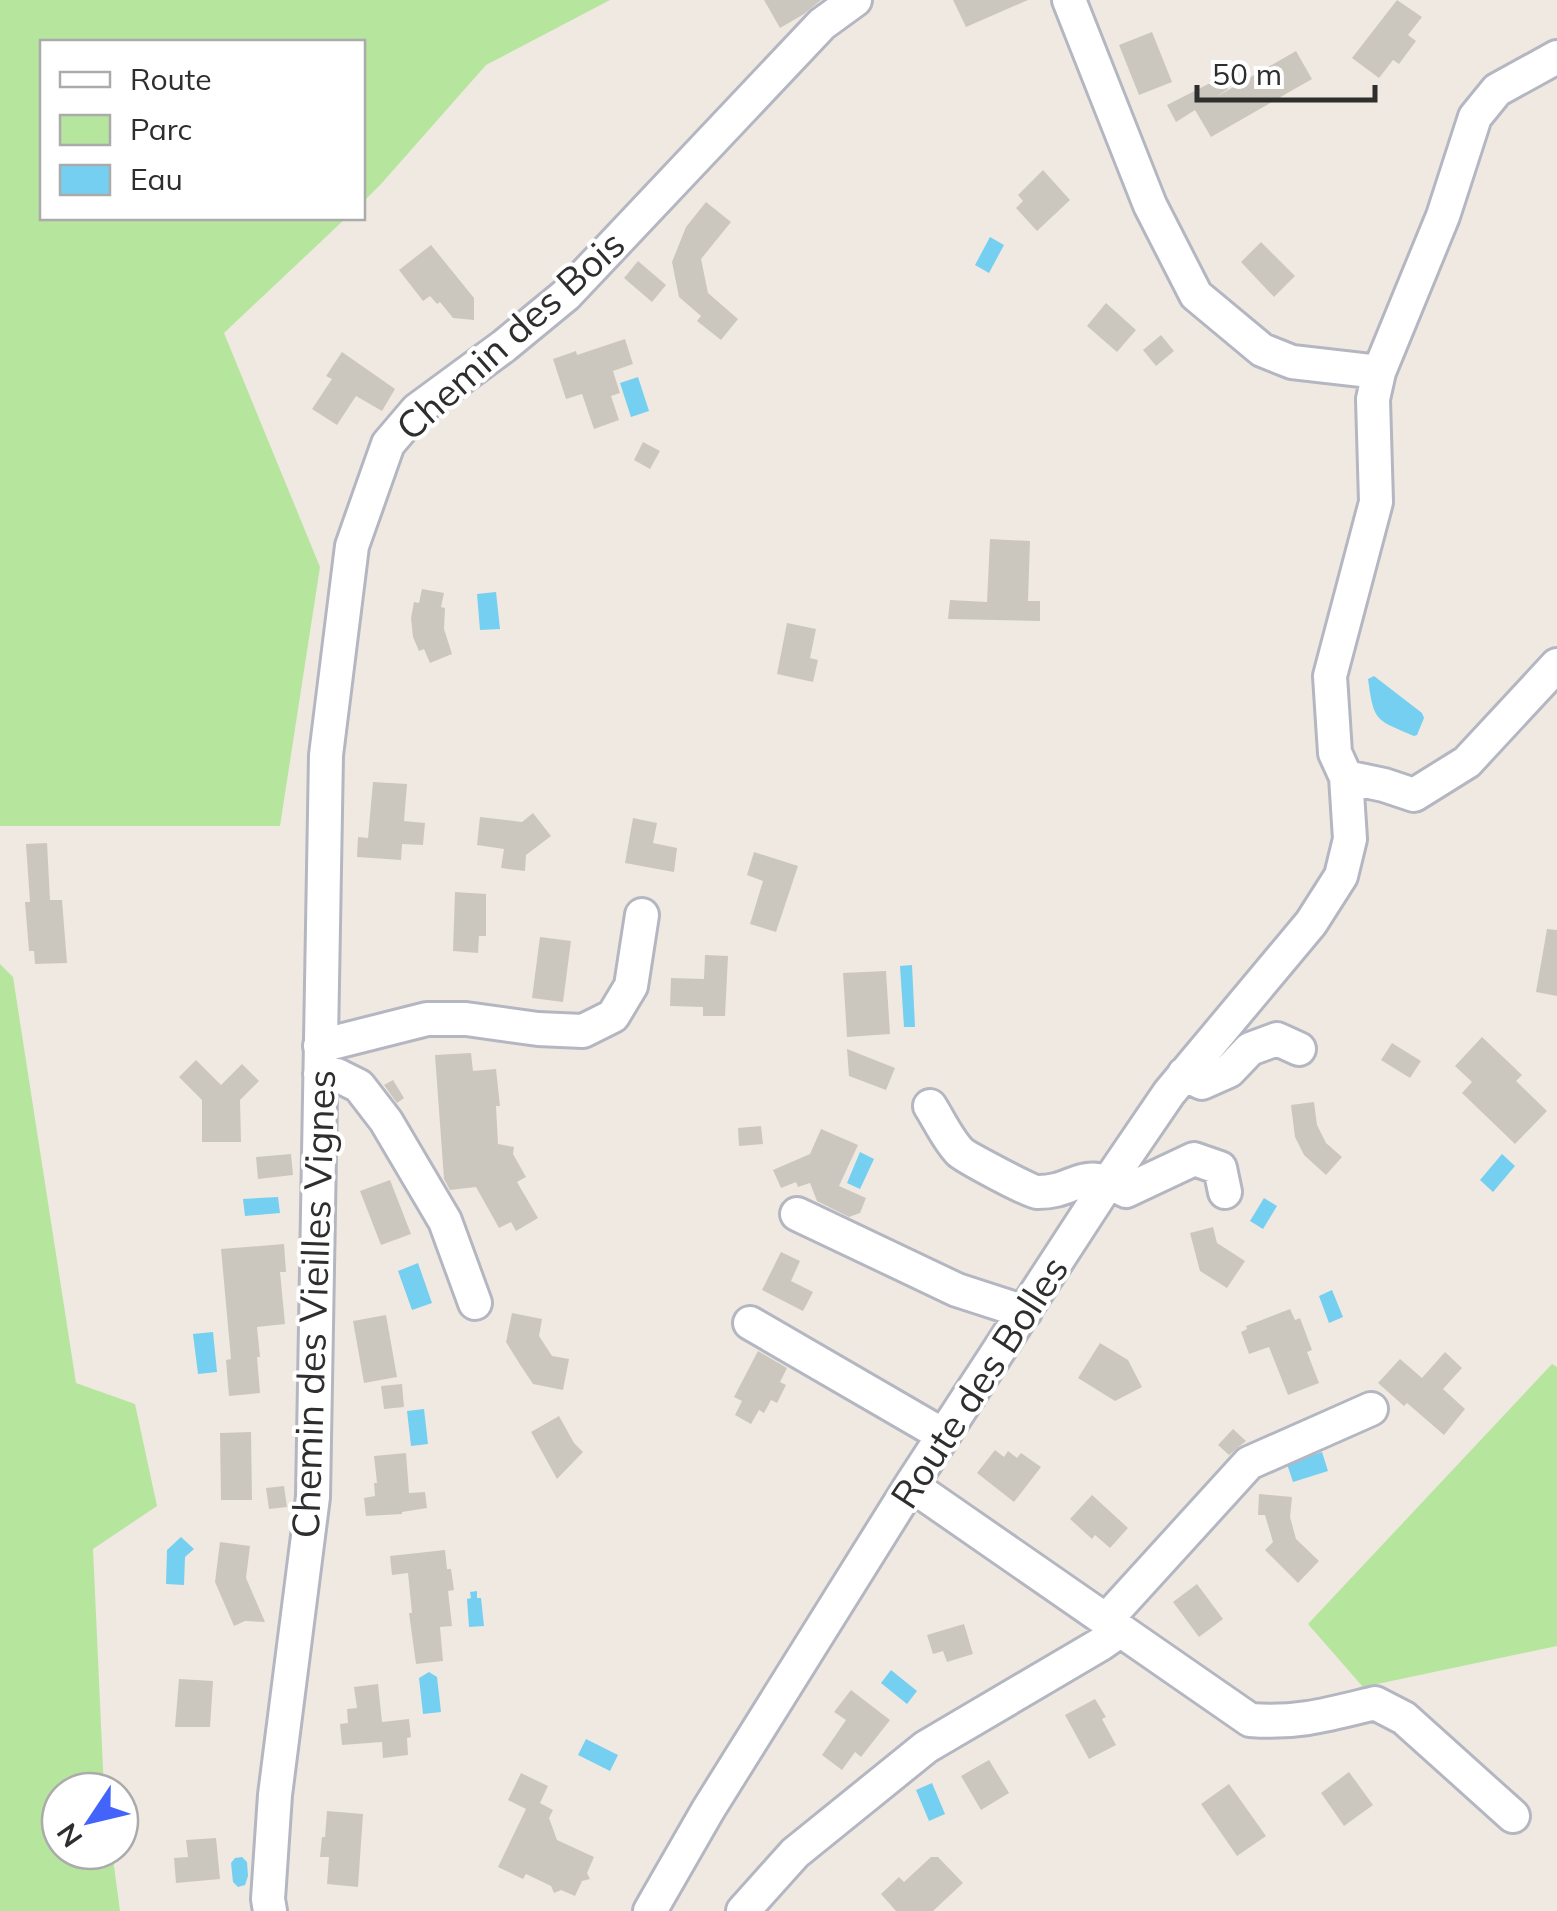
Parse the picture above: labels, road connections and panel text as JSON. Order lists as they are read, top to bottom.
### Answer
{
  "streets": {
    "street": ["Chemin des Bois", "Chemin des Vieilles Vignes", "Route des Bolles"]
  },
  "crossings": [
    ["Chemin des Bois", "Chemin des Vieilles Vignes"]
  ],
  "legend": ["Route", "Parc", "Eau"],
  "scale_bar": "50 m",
  "north": "bottom left"
}
